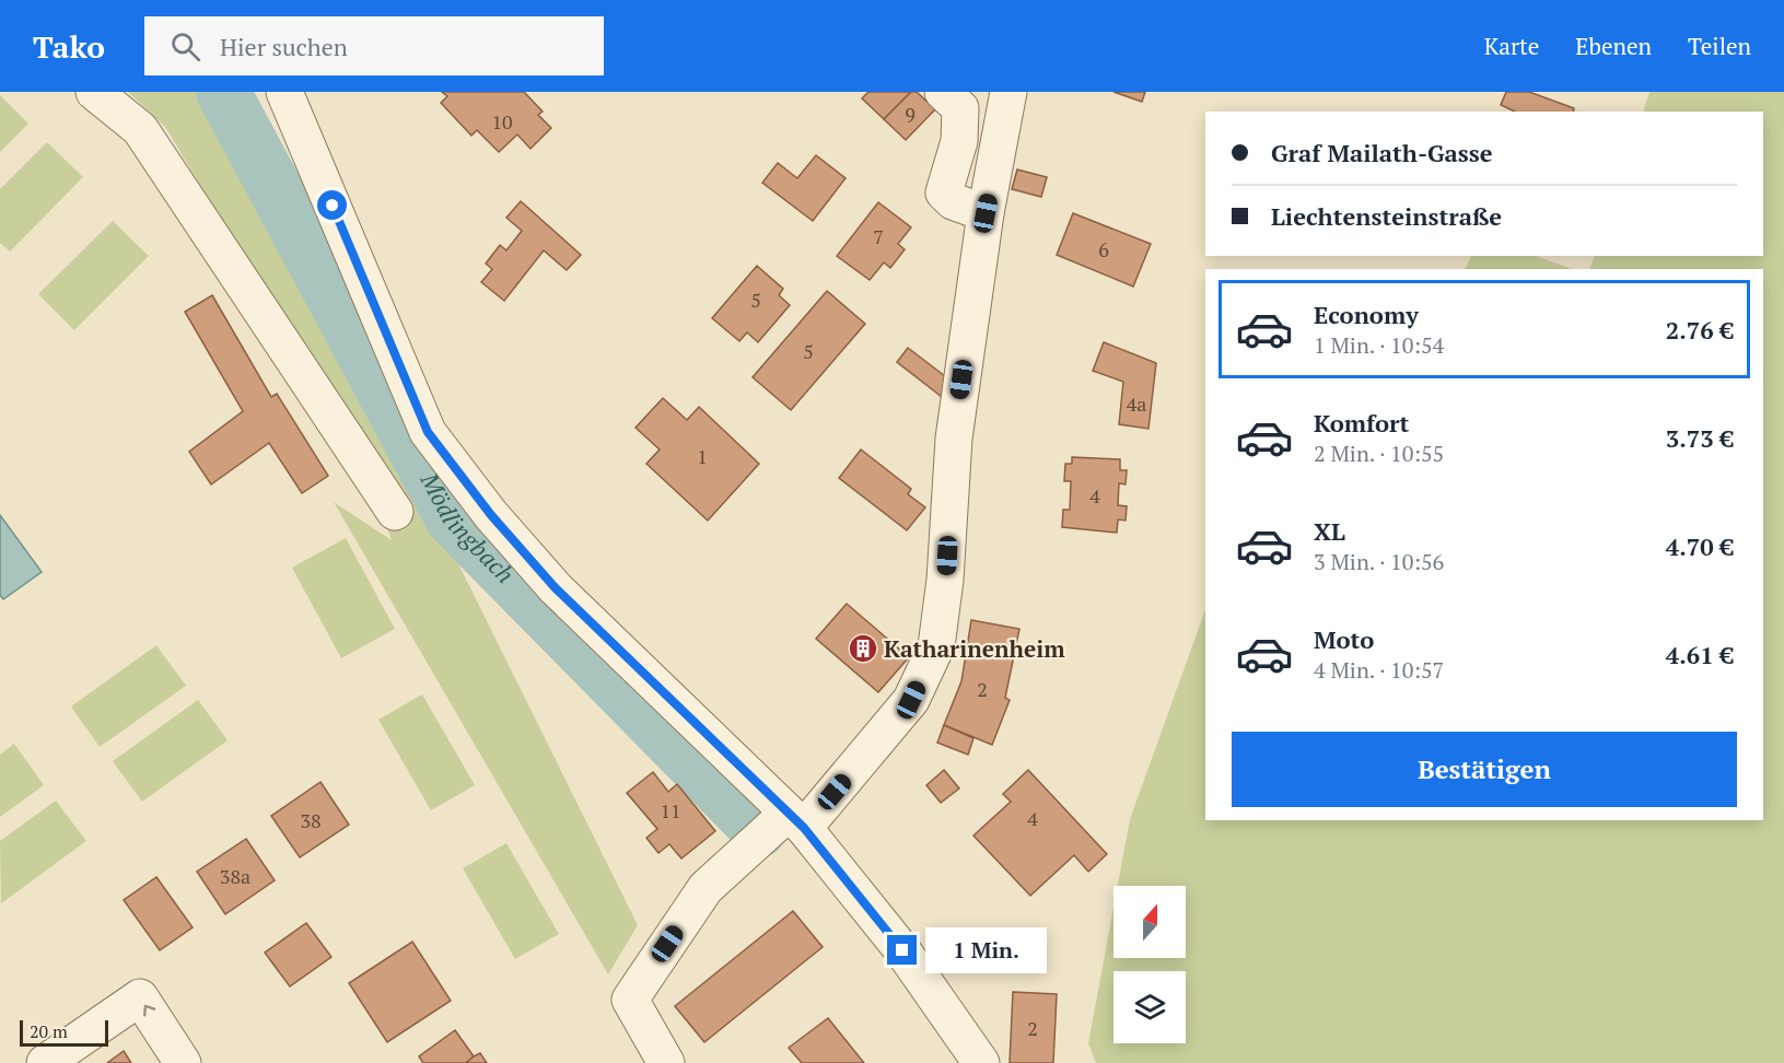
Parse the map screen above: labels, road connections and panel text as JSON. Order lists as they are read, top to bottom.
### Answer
{
  "water": ["Mödlingbach"],
  "places": {
    "building": ["Katharinenheim"]
  },
  "house_numbers": [
    "9",
    "10",
    "7",
    "6",
    "5",
    "5",
    "4a",
    "1",
    "4",
    "2",
    "11",
    "4",
    "38",
    "38a",
    "2"
  ],
  "scale_bar": "20 m",
  "north": "top",
  "page": {
    "header": "Tako",
    "search": "Hier suchen",
    "nav": ["Karte", "Ebenen", "Teilen"],
    "banner": ["Graf Mailath-Gasse", "Liechtensteinstraße"],
    "list": [
      {
        "name": "Economy",
        "note": "1 Min. · 10:54",
        "value": "2.76 €"
      },
      {
        "name": "Komfort",
        "note": "2 Min. · 10:55",
        "value": "3.73 €"
      },
      {
        "name": "XL",
        "note": "3 Min. · 10:56",
        "value": "4.70 €"
      },
      {
        "name": "Moto",
        "note": "4 Min. · 10:57",
        "value": "4.61 €"
      }
    ],
    "buttons": "Bestätigen",
    "bubble": "1 Min.",
    "scale": "20 m"
  }
}
